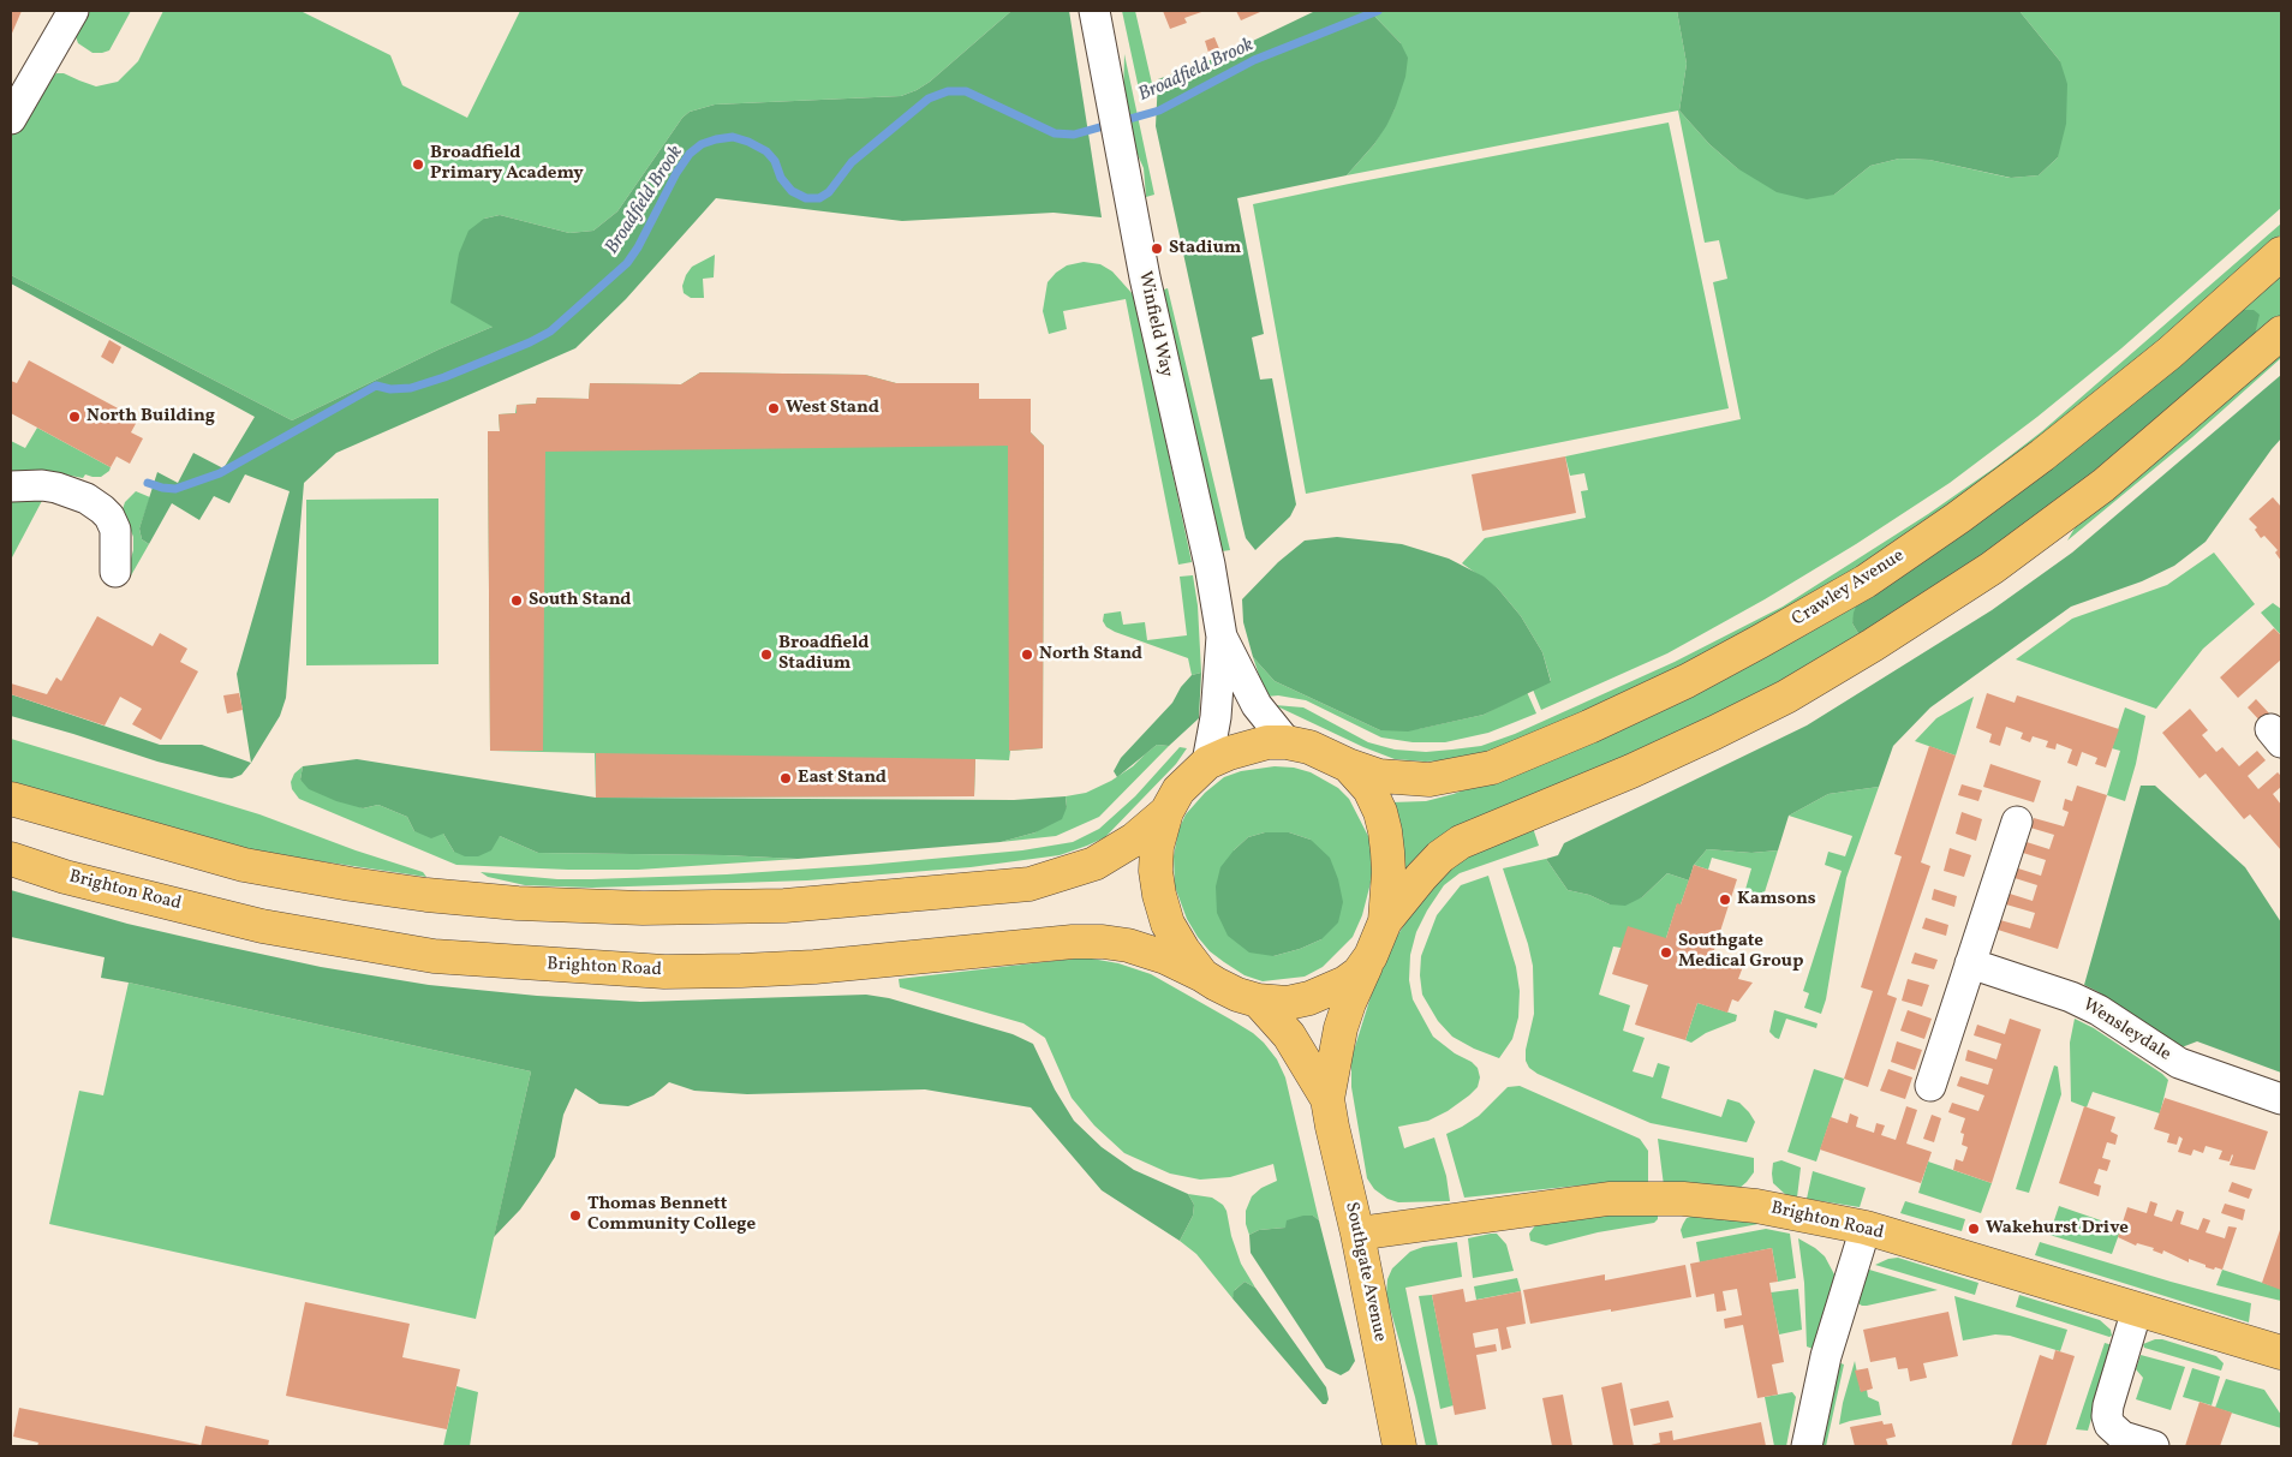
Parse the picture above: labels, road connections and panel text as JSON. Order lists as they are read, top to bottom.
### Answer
{
  "streets": {
    "main road": ["Crawley Avenue", "Brighton Road", "Southgate Avenue"],
    "street": ["Winfield Way", "Wensleydale"]
  },
  "crossings": [
    ["Winfield Way", "Crawley Avenue"],
    ["Brighton Road", "Southgate Avenue"]
  ],
  "water": ["Broadfield Brook"],
  "places": [
    "Broadfield Primary Academy",
    "Stadium",
    "West Stand",
    "North Building",
    "South Stand",
    "Broadfield Stadium",
    "North Stand",
    "East Stand",
    "Kamsons",
    "Southgate Medical Group",
    "Thomas Bennett Community College",
    "Wakehurst Drive"
  ]
}
